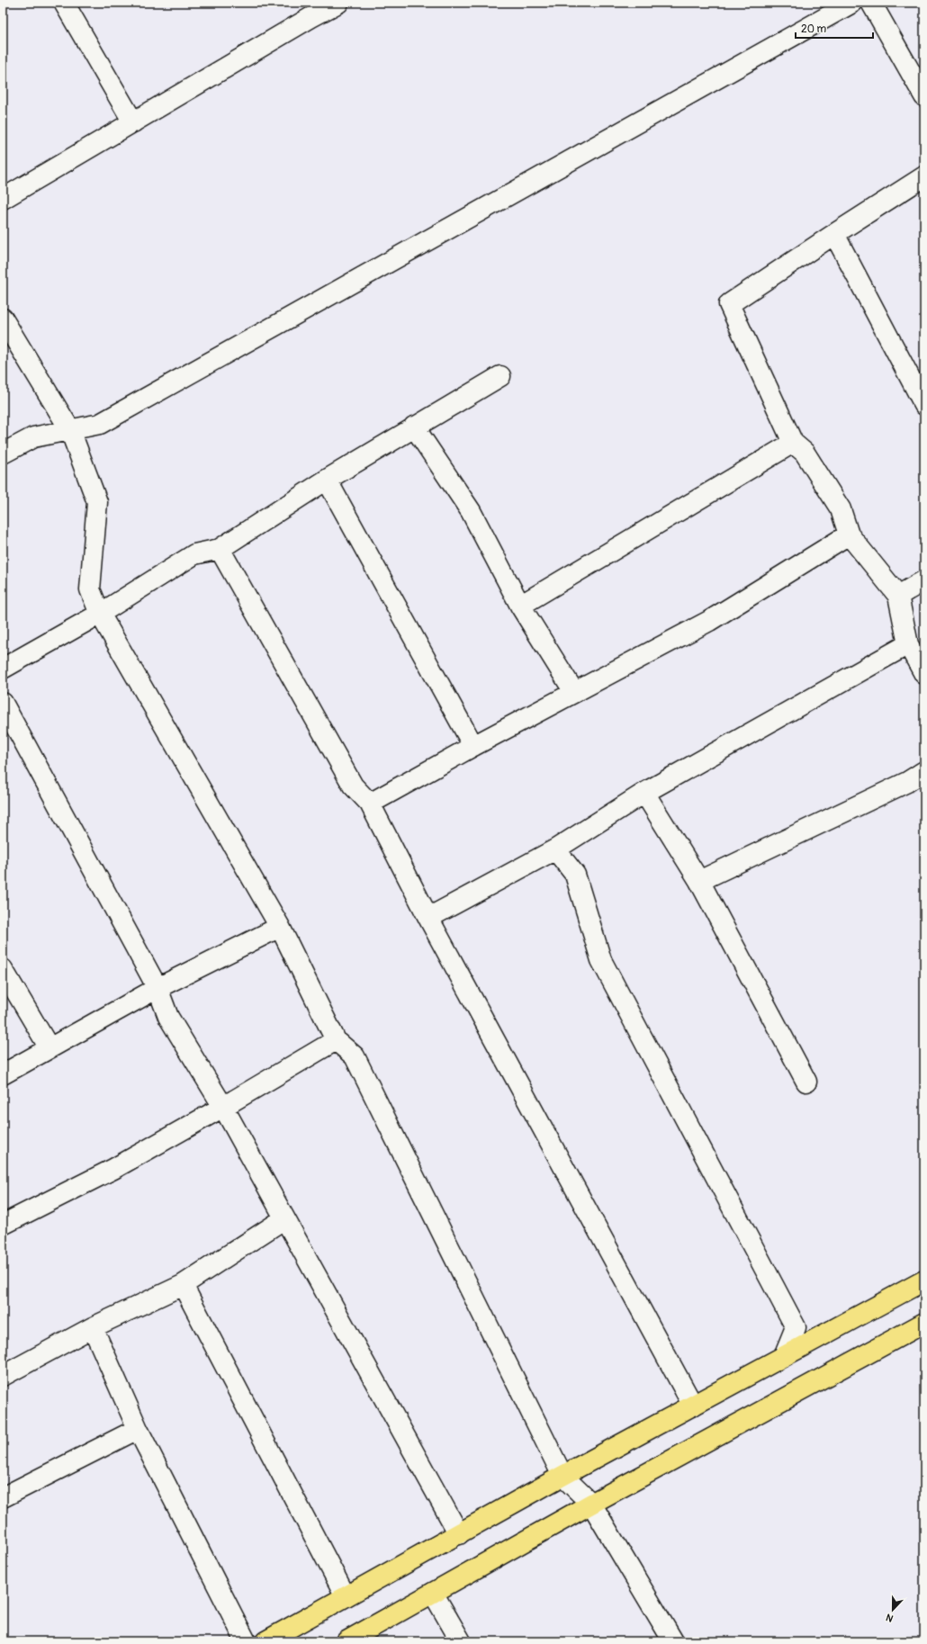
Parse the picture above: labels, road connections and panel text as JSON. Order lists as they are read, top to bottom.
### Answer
{
  "scale_bar": "20 m",
  "north": "bottom"
}
